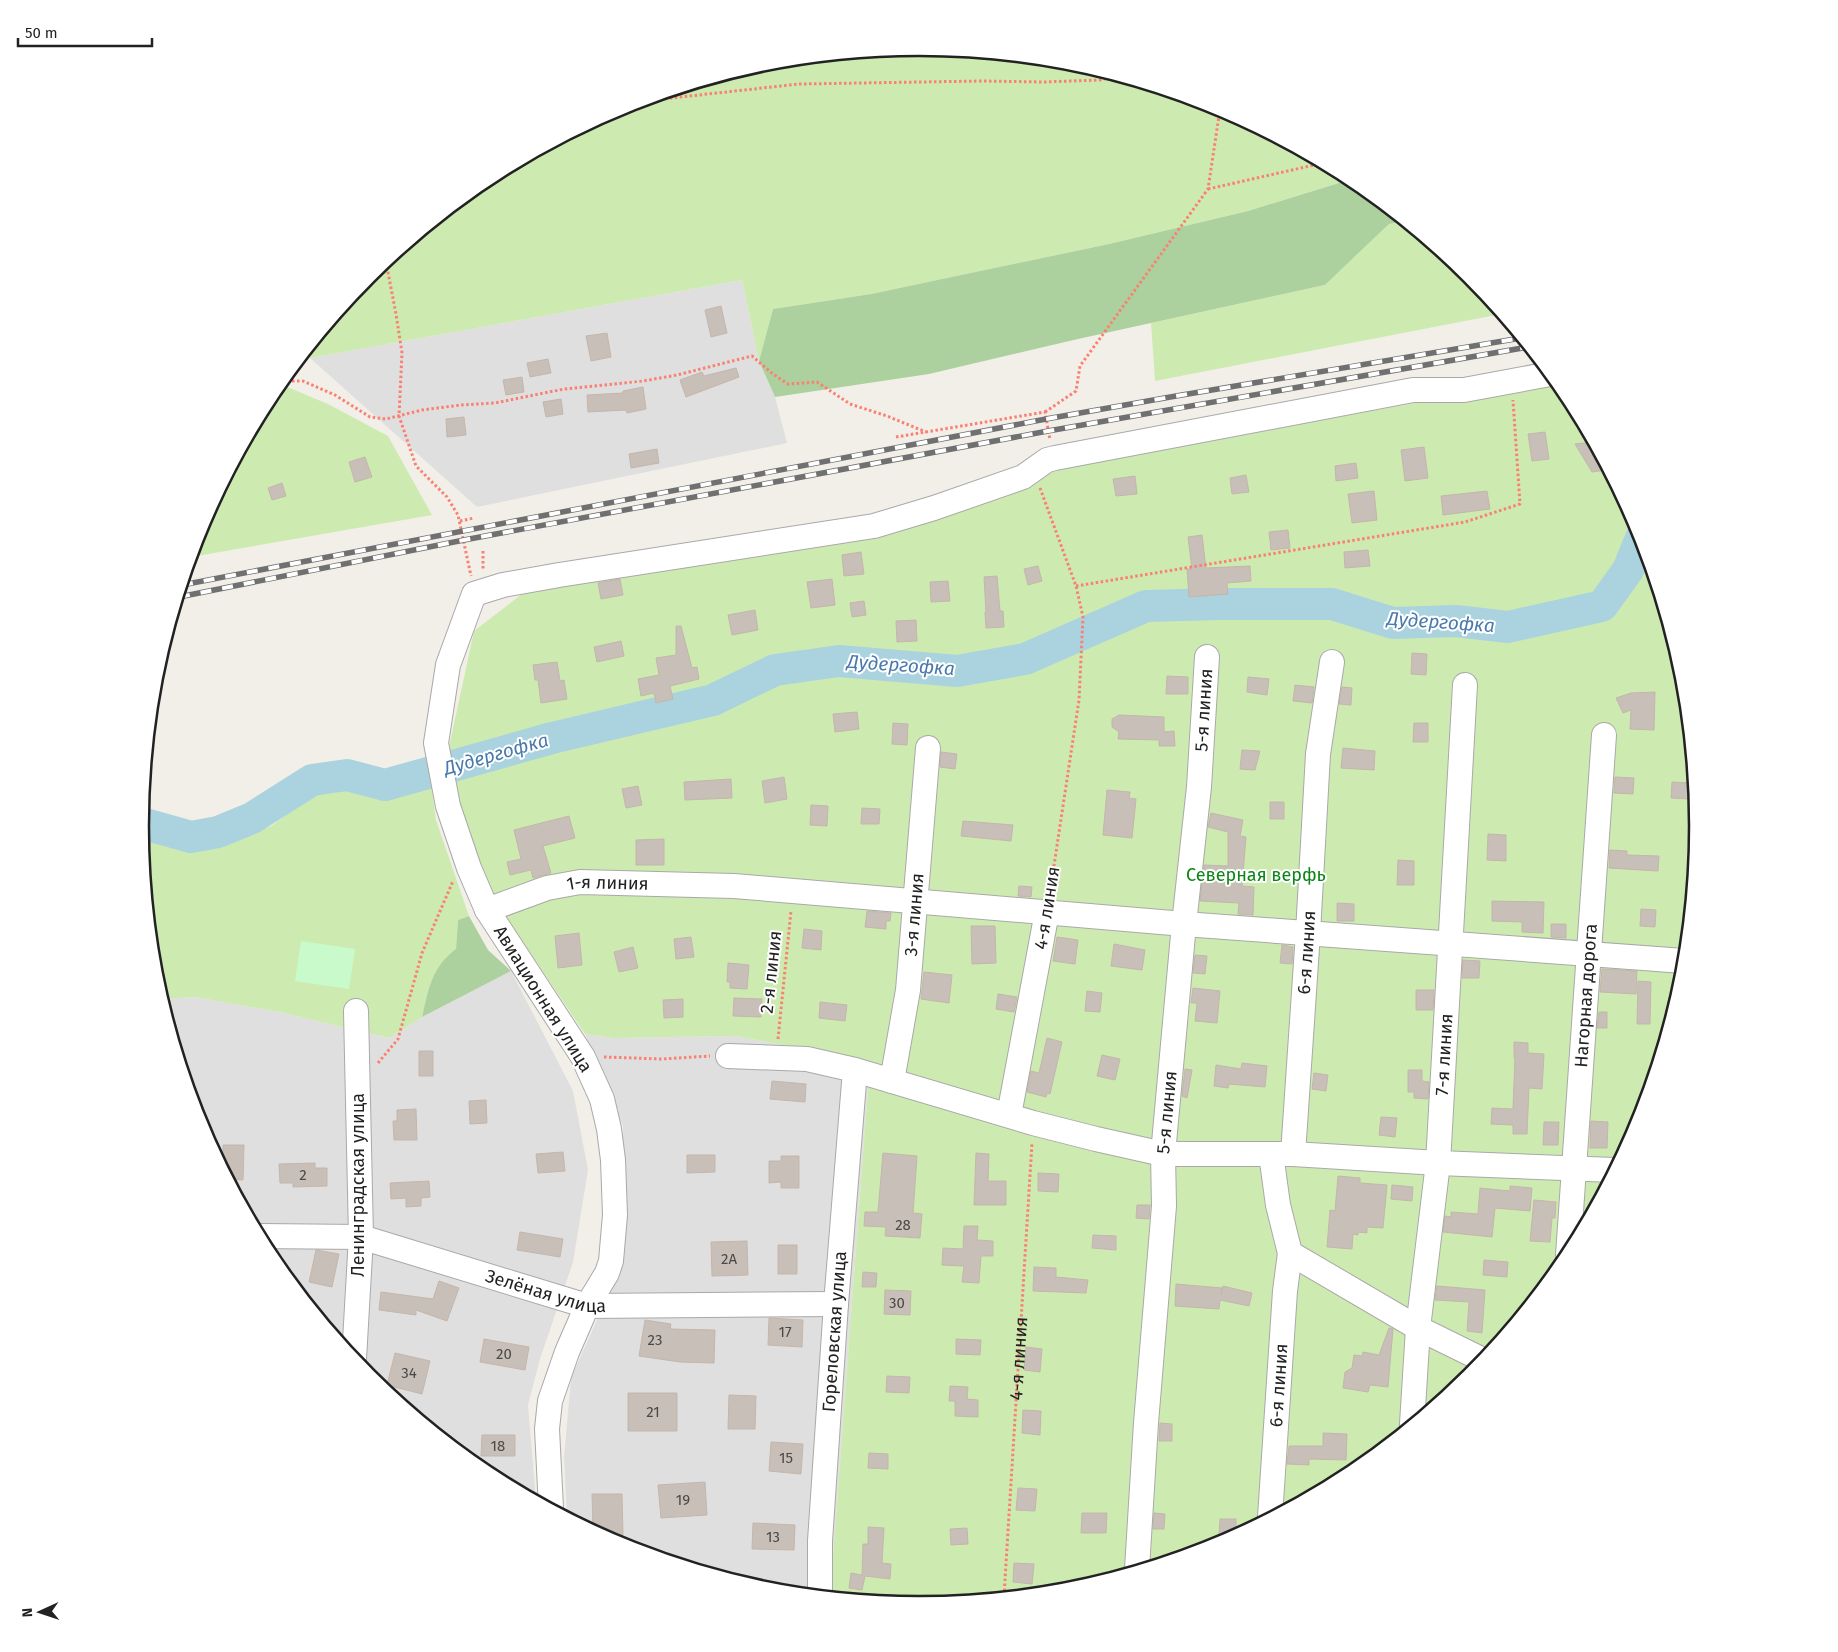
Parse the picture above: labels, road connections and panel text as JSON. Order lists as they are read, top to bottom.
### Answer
{
  "streets": {
    "street": [
      "5-я линия",
      "1-я линия",
      "4-я линия",
      "3-я линия",
      "6-я линия",
      "Нагорная дорога",
      "Авиационная улица",
      "7-я линия",
      "Ленинградская улица",
      "Зелёная улица",
      "Гореловская улица"
    ],
    "path": ["2-я линия"]
  },
  "crossings": [
    ["5-я линия", "1-я линия"],
    ["1-я линия", "4-я линия"],
    ["1-я линия", "3-я линия"],
    ["1-я линия", "6-я линия"],
    ["1-я линия", "2-я линия"],
    ["1-я линия", "Нагорная дорога"],
    ["1-я линия", "Авиационная улица"],
    ["1-я линия", "7-я линия"],
    ["Авиационная улица", "Зелёная улица"],
    ["Ленинградская улица", "Зелёная улица"],
    ["Зелёная улица", "Гореловская улица"]
  ],
  "water": ["Дудергофка"],
  "parks": ["Северная верфь"],
  "house_numbers": [
    "2",
    "28",
    "2А",
    "30",
    "17",
    "23",
    "20",
    "34",
    "21",
    "18",
    "15",
    "19",
    "13"
  ],
  "scale_bar": "50 m",
  "north": "left"
}
